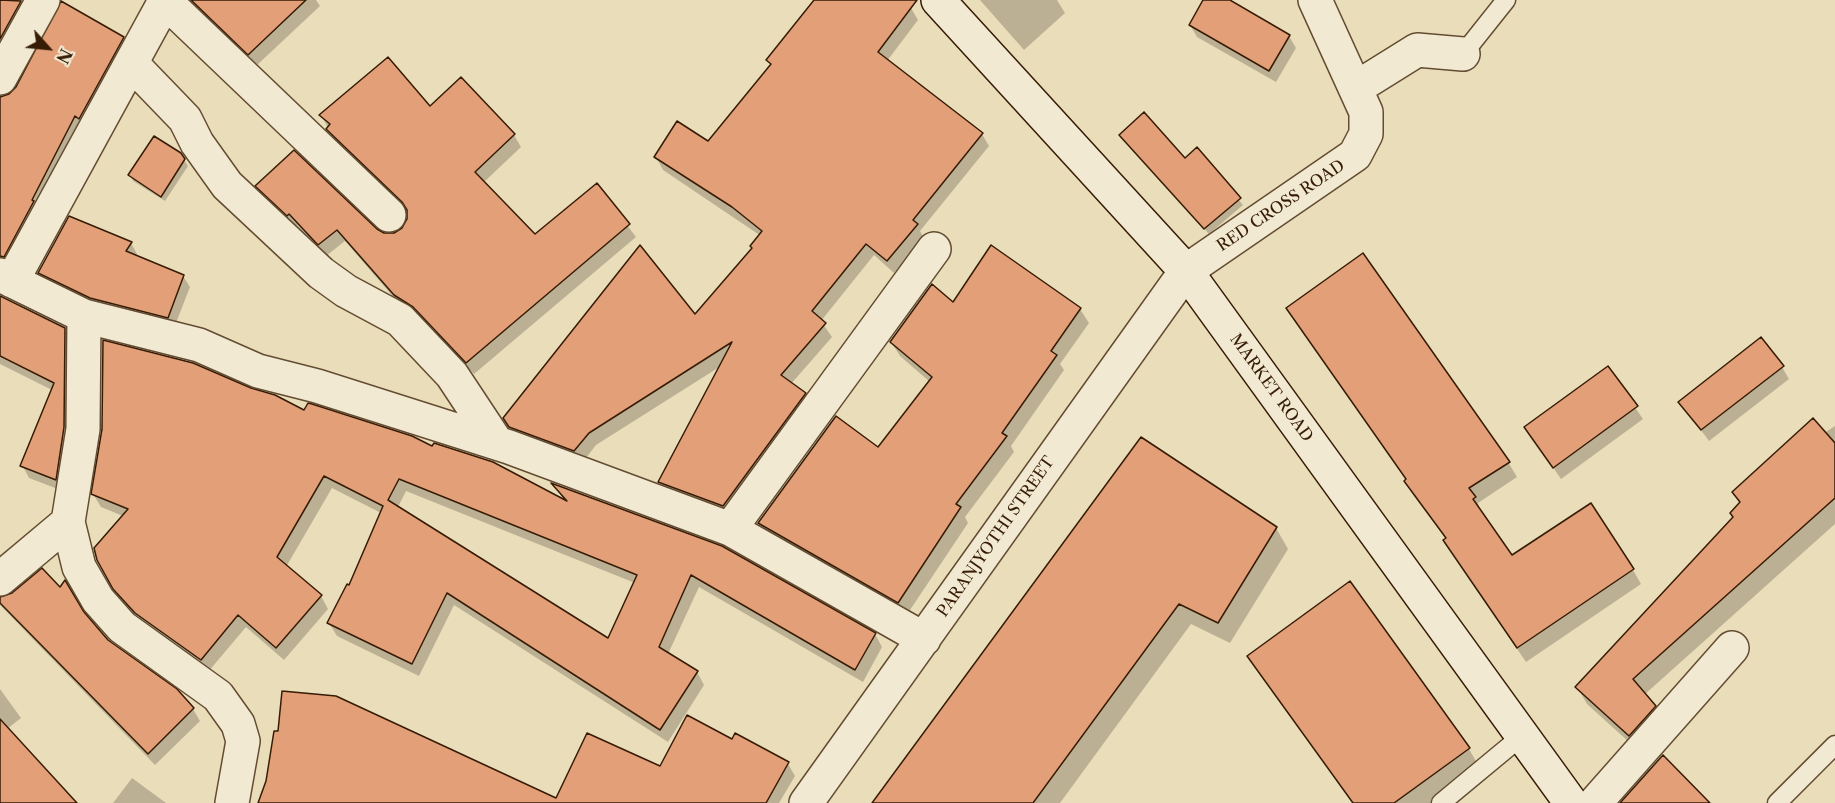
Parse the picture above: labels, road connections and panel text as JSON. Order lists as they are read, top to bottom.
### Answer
{
  "streets": {
    "street": ["RED CROSS ROAD", "MARKET ROAD", "PARANJYOTHI STREET"]
  },
  "crossings": [
    ["RED CROSS ROAD", "MARKET ROAD"],
    ["RED CROSS ROAD", "PARANJYOTHI STREET"],
    ["MARKET ROAD", "PARANJYOTHI STREET"]
  ],
  "north": "bottom right"
}
